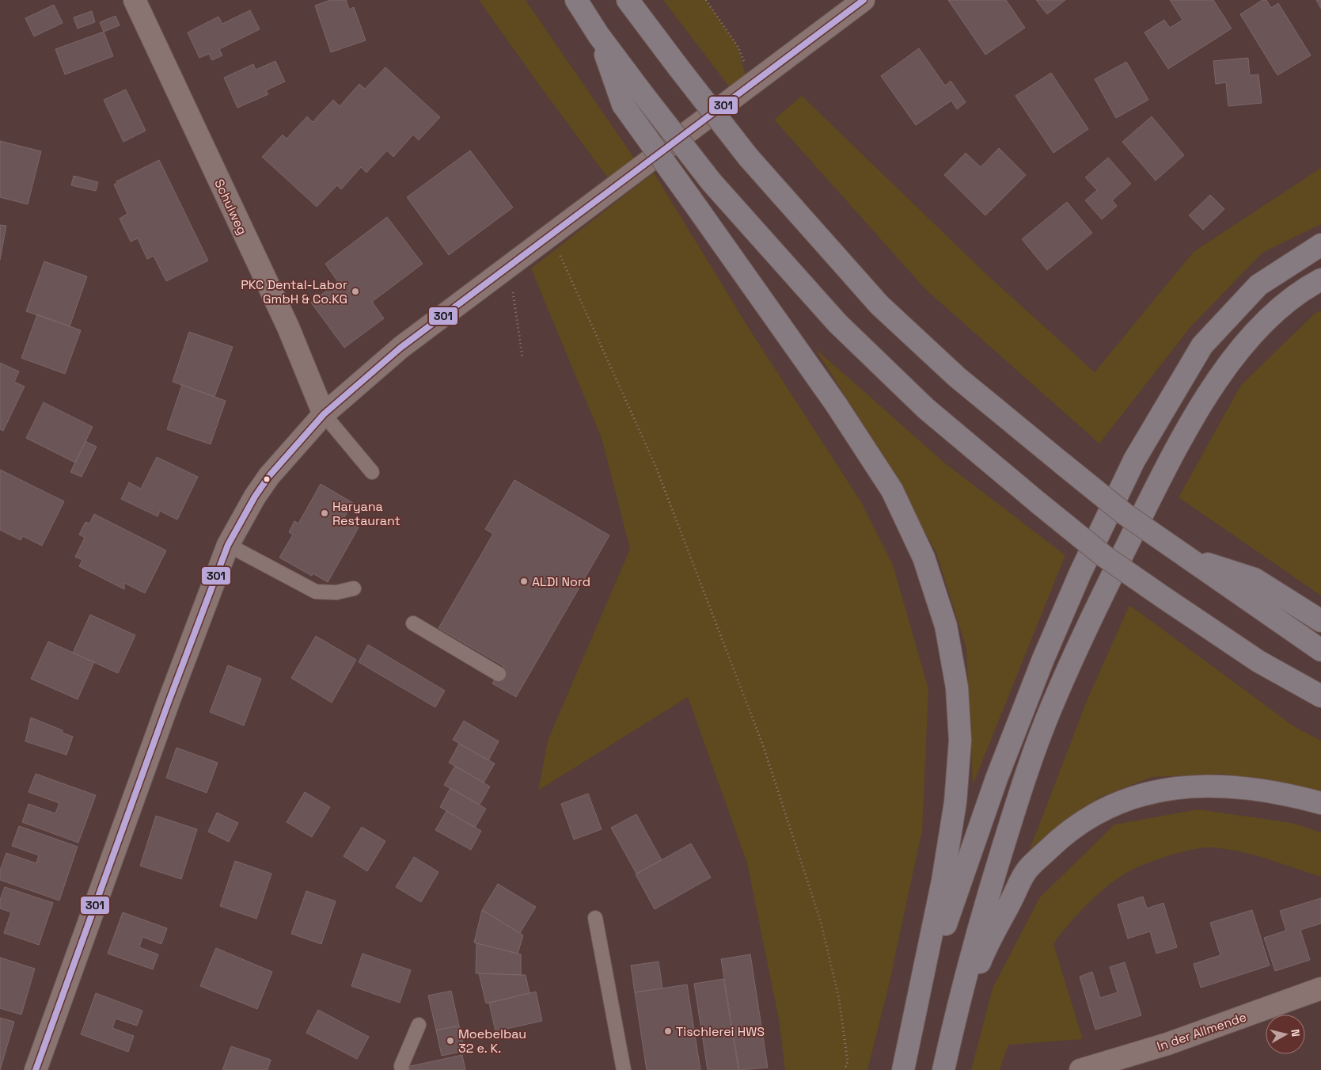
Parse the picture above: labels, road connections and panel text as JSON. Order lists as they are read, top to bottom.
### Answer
{
  "streets": {
    "street": ["Schulweg", "In der Allmende"]
  },
  "places": [
    "PKC Dental-Labor GmbH & Co.KG",
    "Haryana Restaurant",
    "ALDI Nord",
    "Tischlerei HWS",
    "Moebelbau 32 e. K."
  ],
  "lines": ["transit line 301"],
  "north": "right"
}
